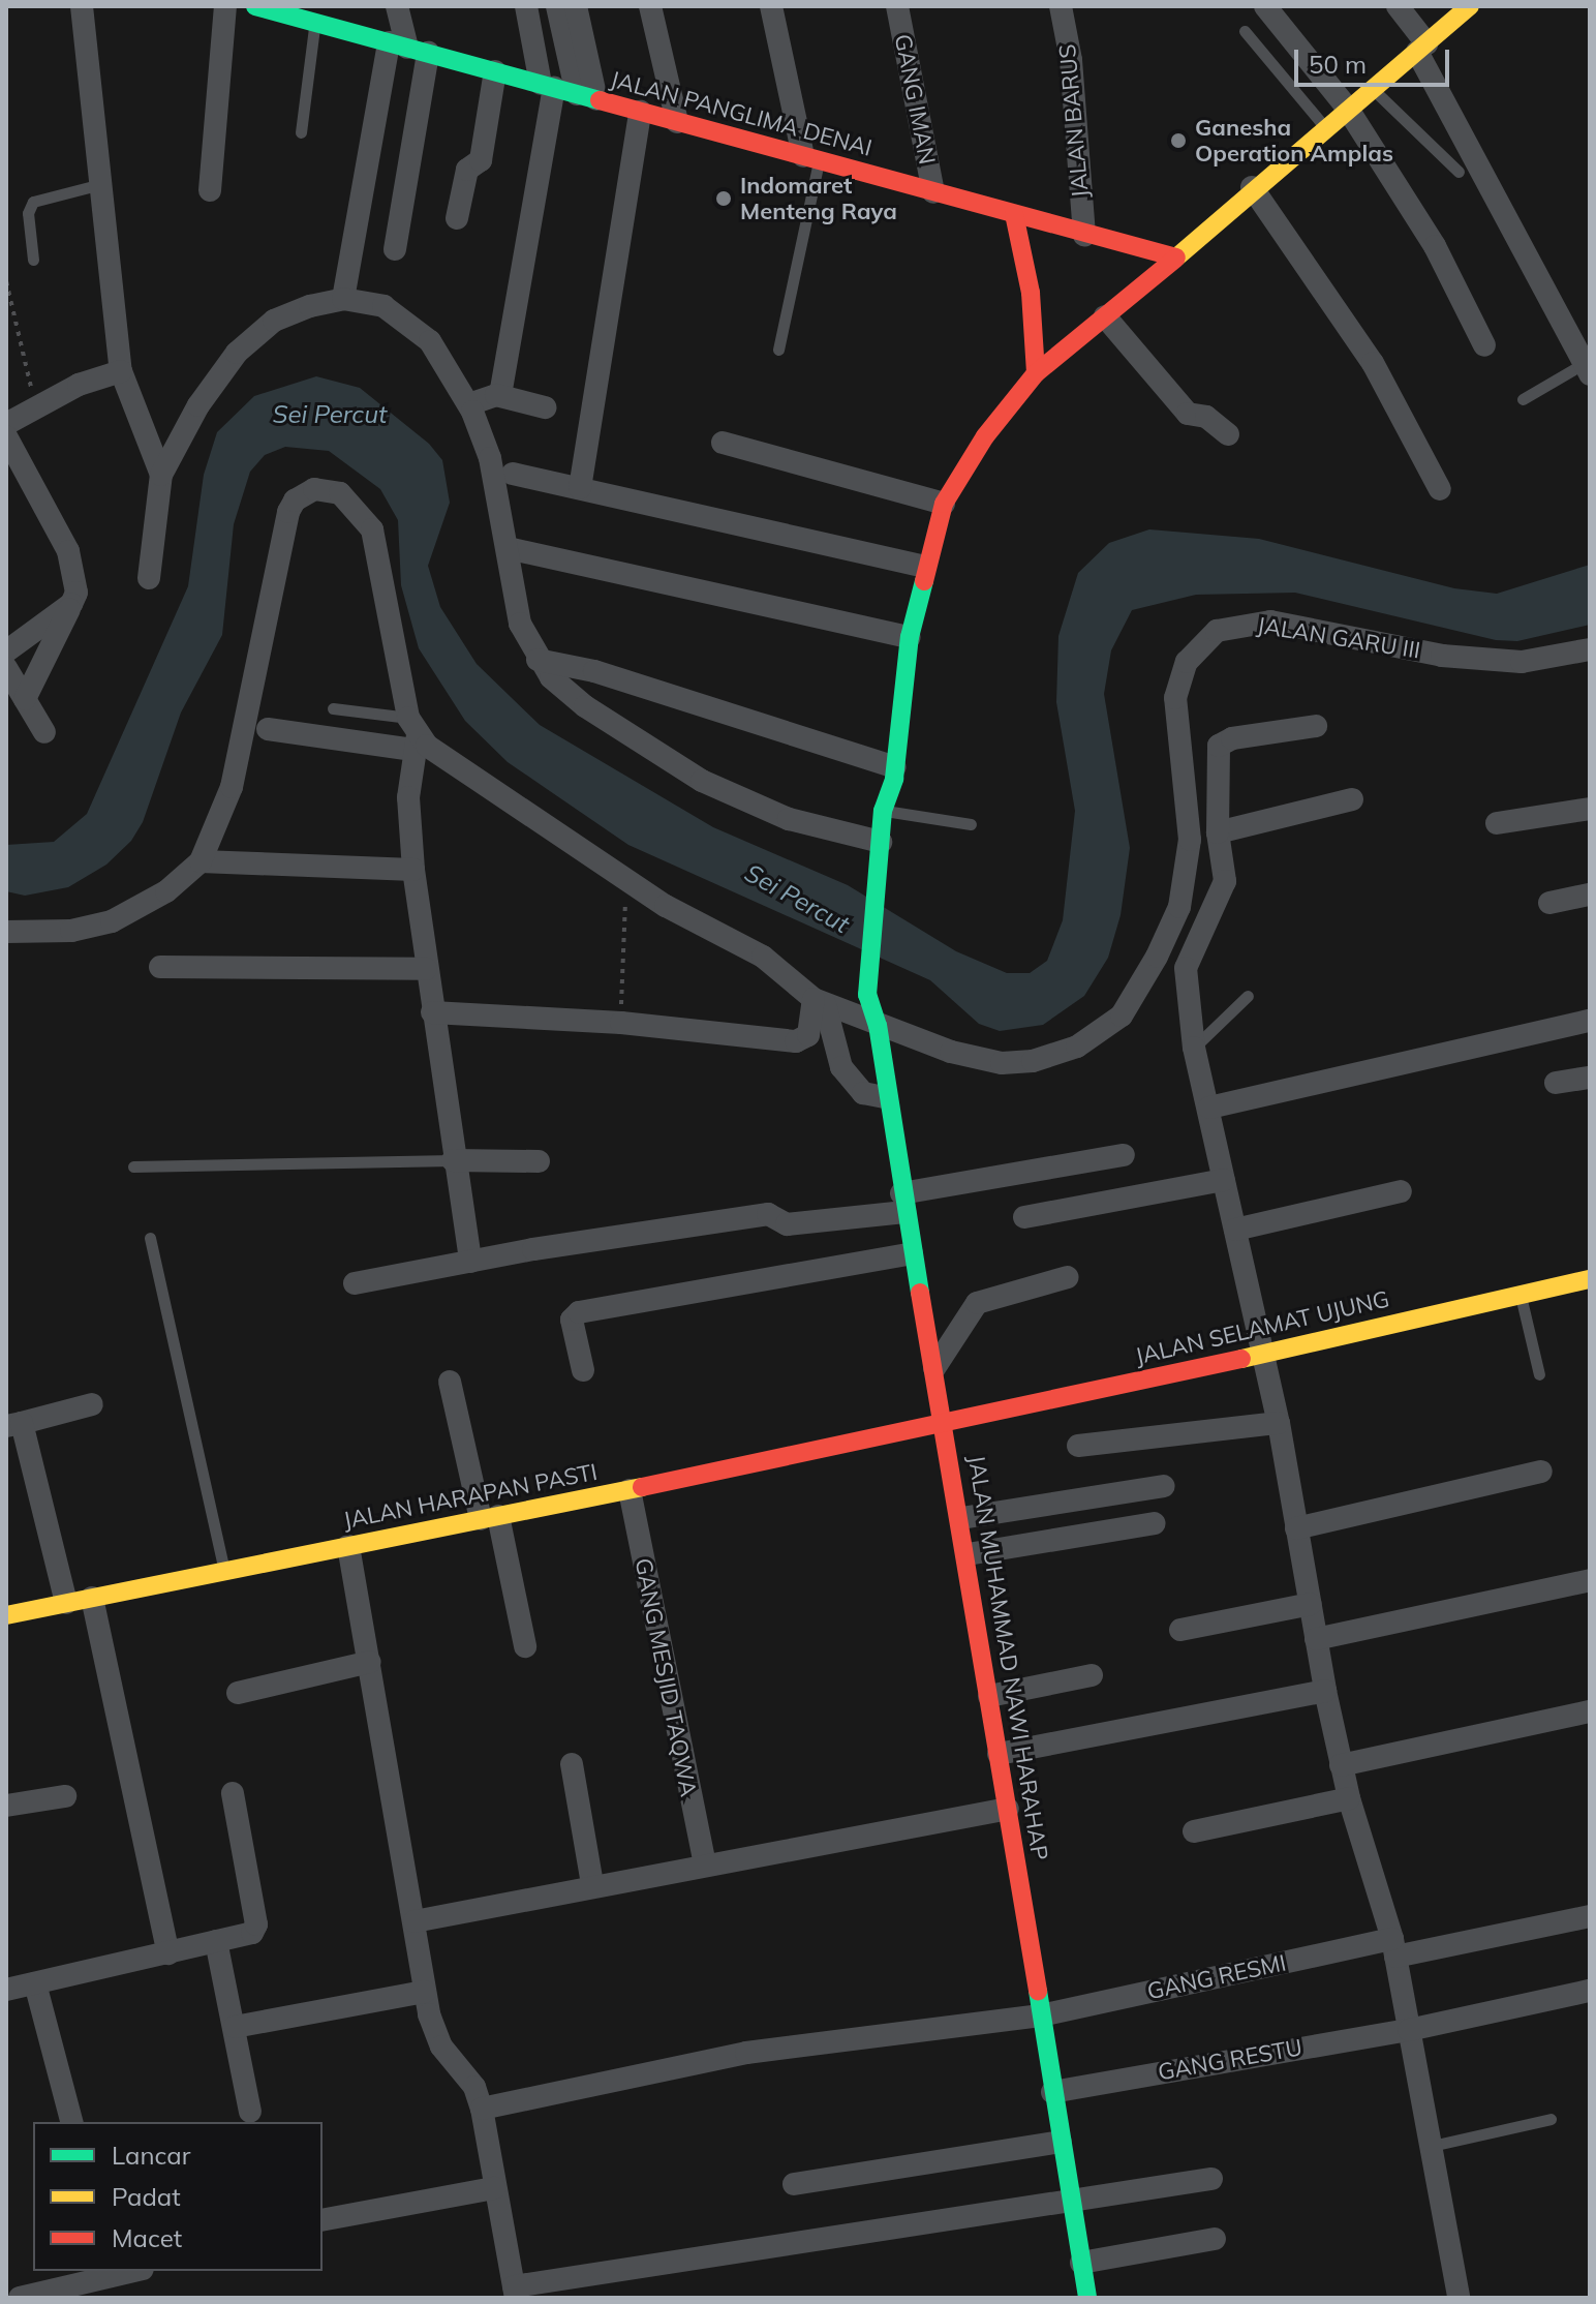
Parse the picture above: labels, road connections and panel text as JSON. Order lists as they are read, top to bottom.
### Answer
{
  "streets": {
    "main road": [
      "JALAN PANGLIMA DENAI",
      "JALAN SELAMAT UJUNG",
      "JALAN HARAPAN PASTI",
      "JALAN MUHAMMAD NAWI HARAHAP"
    ],
    "street": [
      "GANG IMAN",
      "JALAN BARUS",
      "JALAN GARU III",
      "GANG MESJID TAQWA",
      "GANG RESMI",
      "GANG RESTU"
    ]
  },
  "crossings": [
    ["GANG IMAN", "JALAN PANGLIMA DENAI"],
    ["JALAN PANGLIMA DENAI", "JALAN BARUS"],
    ["JALAN GARU III", "JALAN MUHAMMAD NAWI HARAHAP"],
    ["JALAN SELAMAT UJUNG", "JALAN HARAPAN PASTI"],
    ["JALAN SELAMAT UJUNG", "JALAN MUHAMMAD NAWI HARAHAP"],
    ["JALAN HARAPAN PASTI", "JALAN MUHAMMAD NAWI HARAHAP"],
    ["JALAN HARAPAN PASTI", "GANG MESJID TAQWA"],
    ["JALAN MUHAMMAD NAWI HARAHAP", "GANG RESMI"],
    ["JALAN MUHAMMAD NAWI HARAHAP", "GANG RESTU"]
  ],
  "water": ["Sei Percut"],
  "places": ["Ganesha Operation Amplas", "Indomaret Menteng Raya"],
  "legend": ["Lancar", "Padat", "Macet"],
  "scale_bar": "50 m"
}
